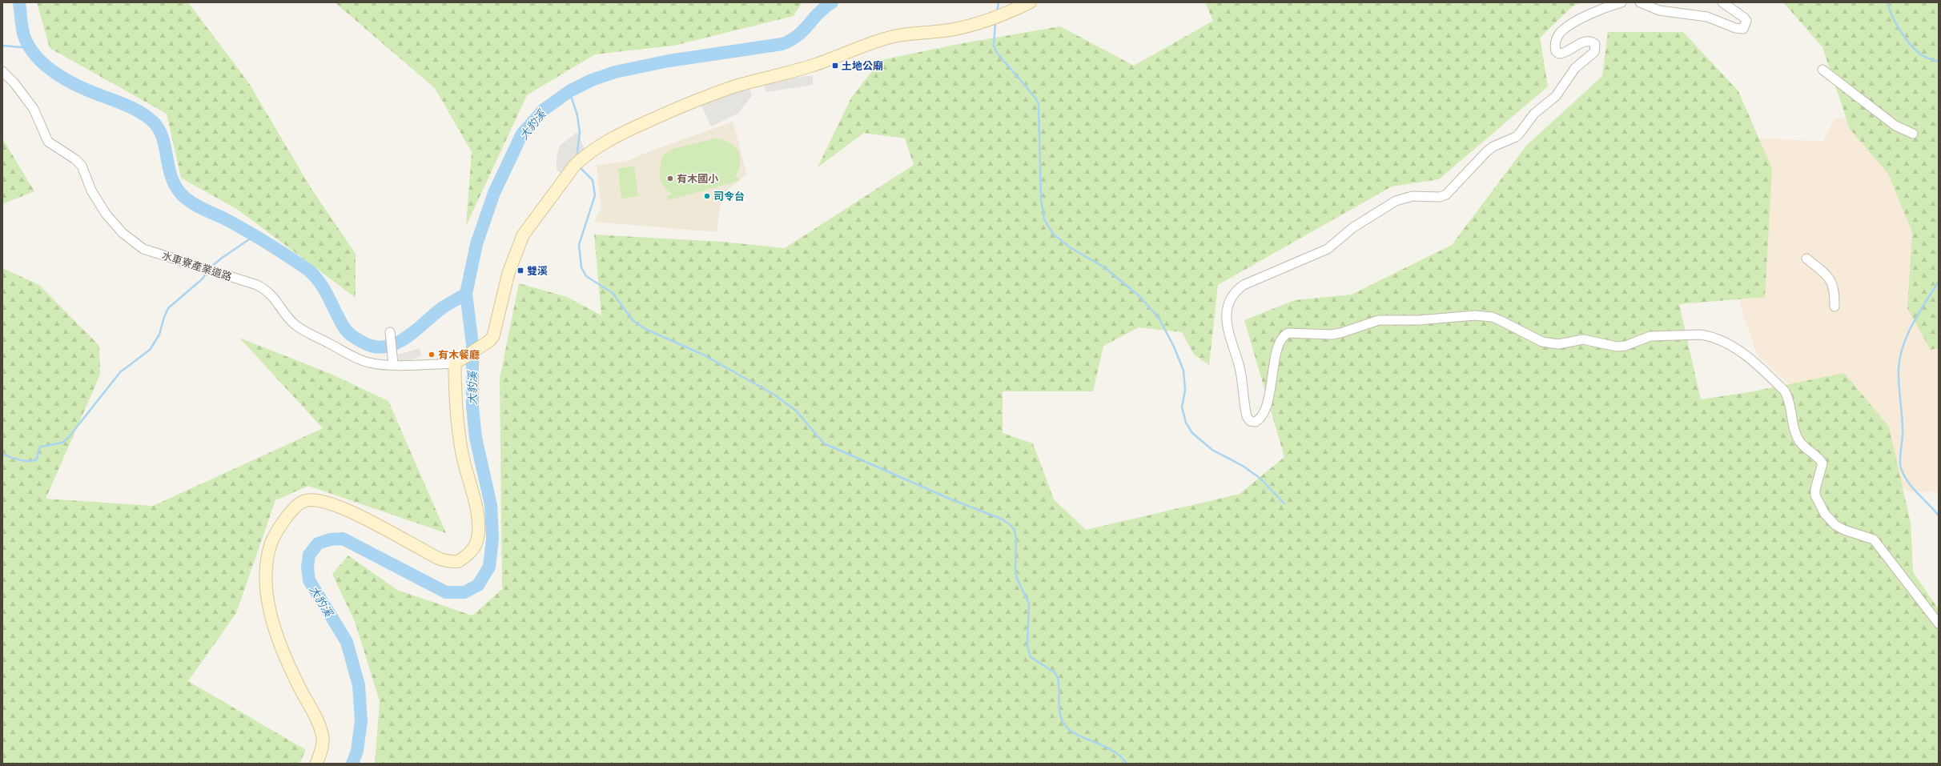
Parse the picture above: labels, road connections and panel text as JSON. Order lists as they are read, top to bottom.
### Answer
{
  "streets": {
    "street": ["水車寮產業道路"]
  },
  "water": ["大豹溪"],
  "places": {
    "transit": ["土地公廟", "雙溪"],
    "other": ["有木國小", "司令台", "有木餐廳"]
  }
}
